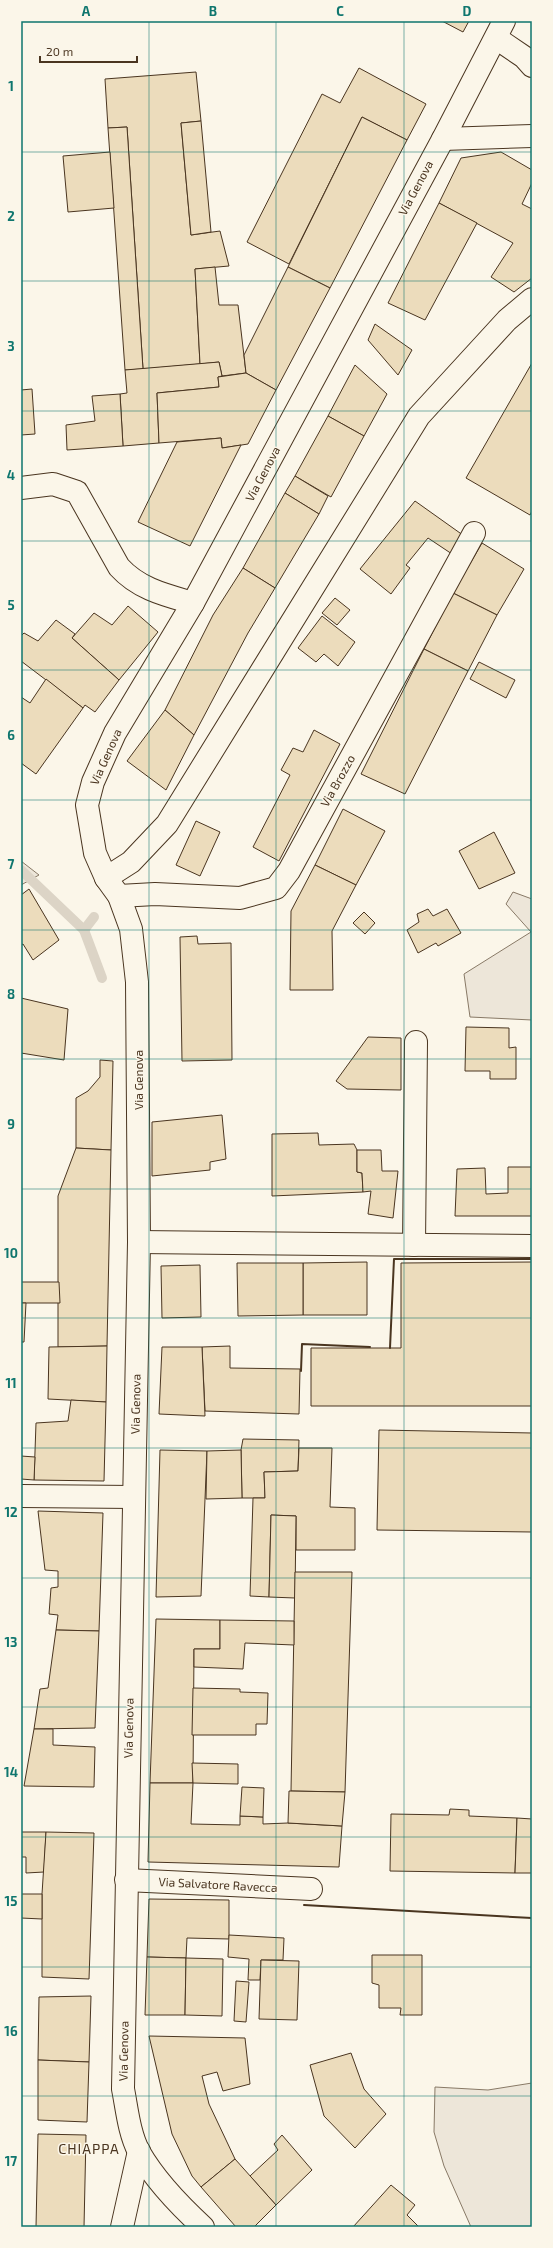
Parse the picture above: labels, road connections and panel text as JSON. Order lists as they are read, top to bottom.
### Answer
{
  "streets": {
    "street": ["Via Genova", "Via Brozzo", "Via Salvatore Ravecca"]
  },
  "crossings": [
    ["Via Genova", "Via Brozzo"],
    ["Via Genova", "Via Salvatore Ravecca"]
  ],
  "districts": ["CHIAPPA"],
  "scale_bar": "20 m",
  "grid": {
    "columns": [
      "A",
      "B",
      "C",
      "D"
    ],
    "rows": [
      "1",
      "2",
      "3",
      "4",
      "5",
      "6",
      "7",
      "8",
      "9",
      "10",
      "11",
      "12",
      "13",
      "14",
      "15",
      "16",
      "17"
    ]
  }
}
